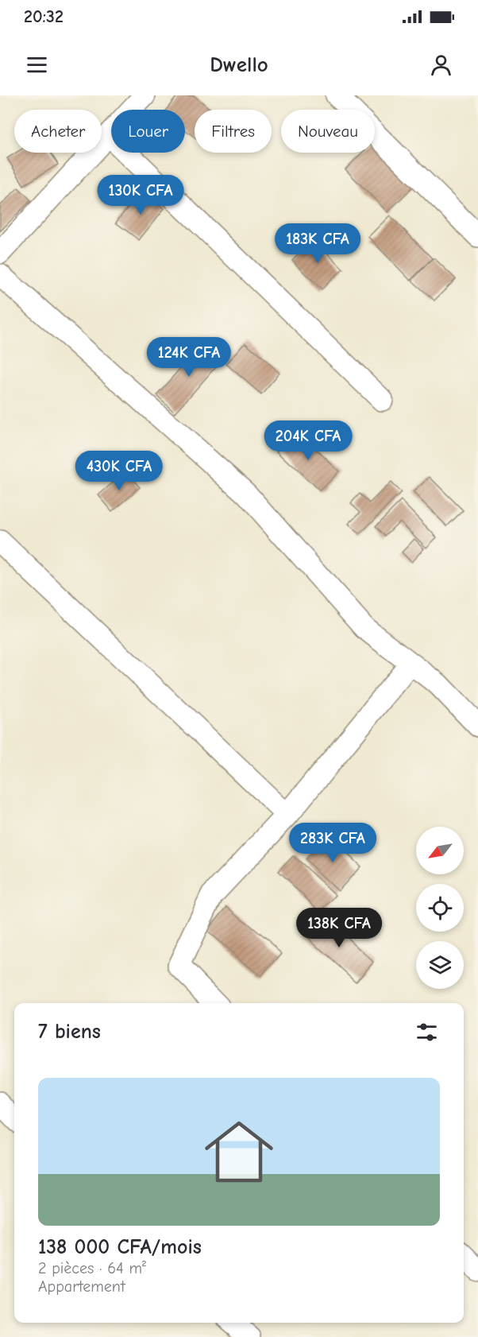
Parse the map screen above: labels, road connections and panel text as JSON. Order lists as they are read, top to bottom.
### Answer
{
  "north": "bottom left",
  "page": {
    "status": "20:32",
    "header": "Dwello",
    "chip": [
      "Acheter",
      "Louer",
      "Filtres",
      "Nouveau"
    ],
    "price": [
      "130K CFA",
      "183K CFA",
      "124K CFA",
      "204K CFA",
      "430K CFA",
      "283K CFA",
      "138K CFA"
    ],
    "heading": "7 biens",
    "list": [
      {
        "name": "138 000 CFA/mois",
        "note": "2 pièces · 64 m² · Appartement"
      }
    ]
  }
}
